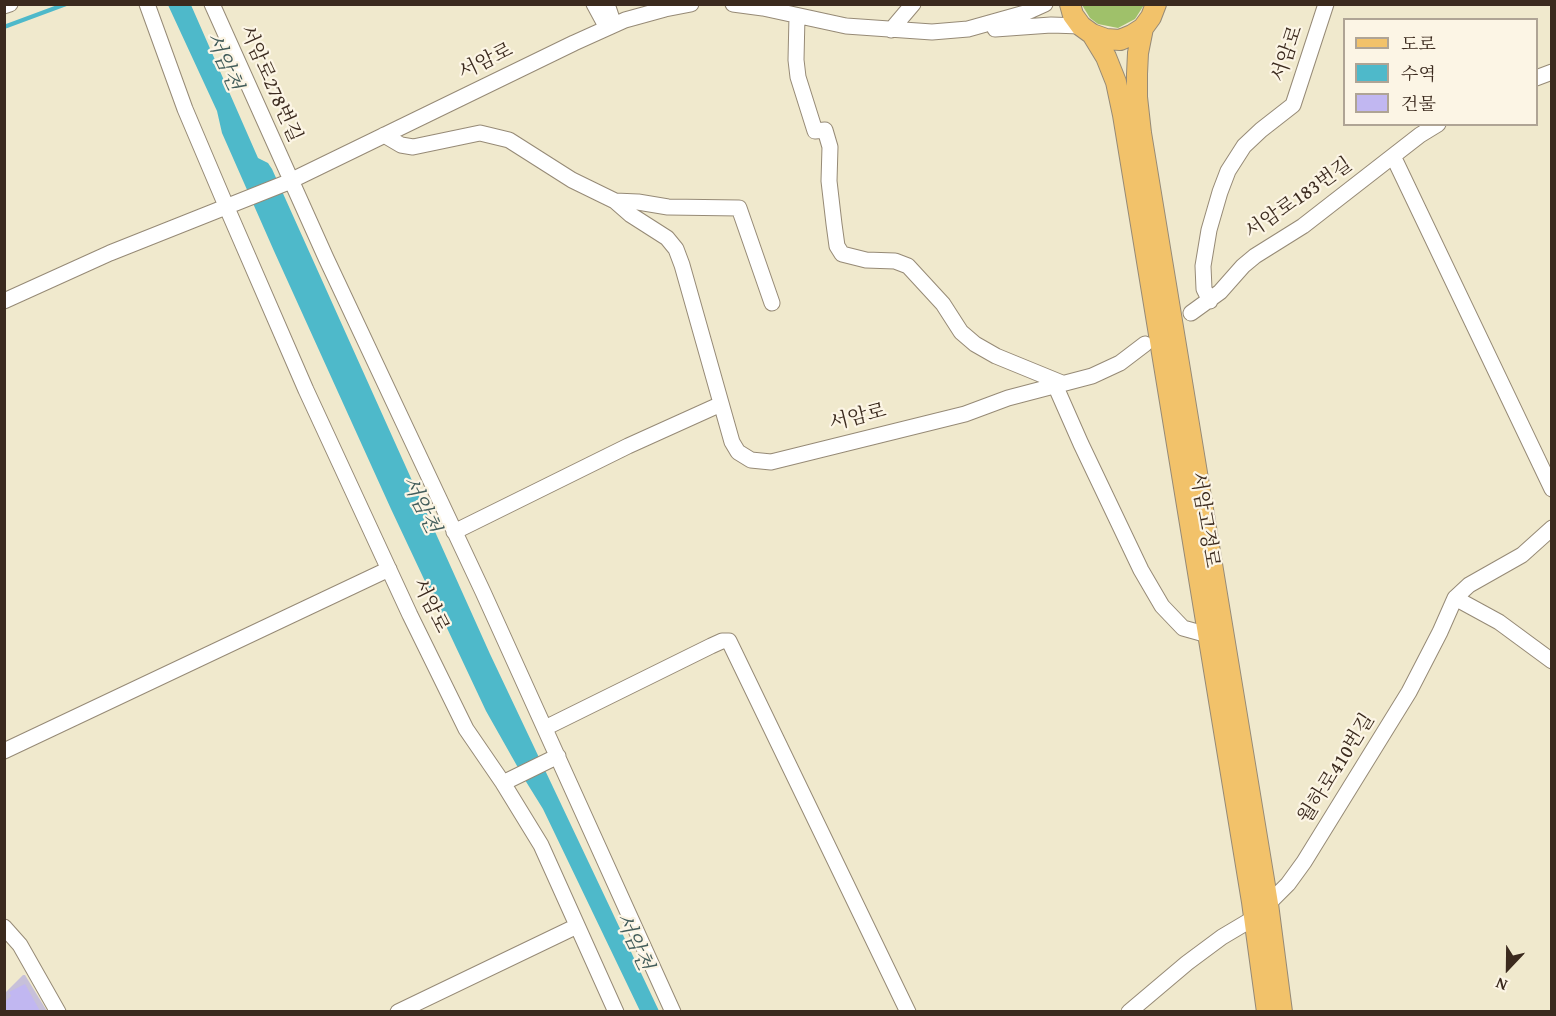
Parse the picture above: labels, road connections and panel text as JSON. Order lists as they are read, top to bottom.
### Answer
{
  "streets": {
    "main road": ["서암고정로"],
    "street": [
      "서암로",
      "서암로278번길",
      "서암로183번길",
      "월하로410번길"
    ]
  },
  "crossings": [
    ["서암로", "서암로278번길"],
    ["서암로", "서암로183번길"],
    ["서암고정로", "월하로410번길"]
  ],
  "water": ["서암천"],
  "legend": ["도로", "수역", "건물"],
  "north": "bottom"
}
